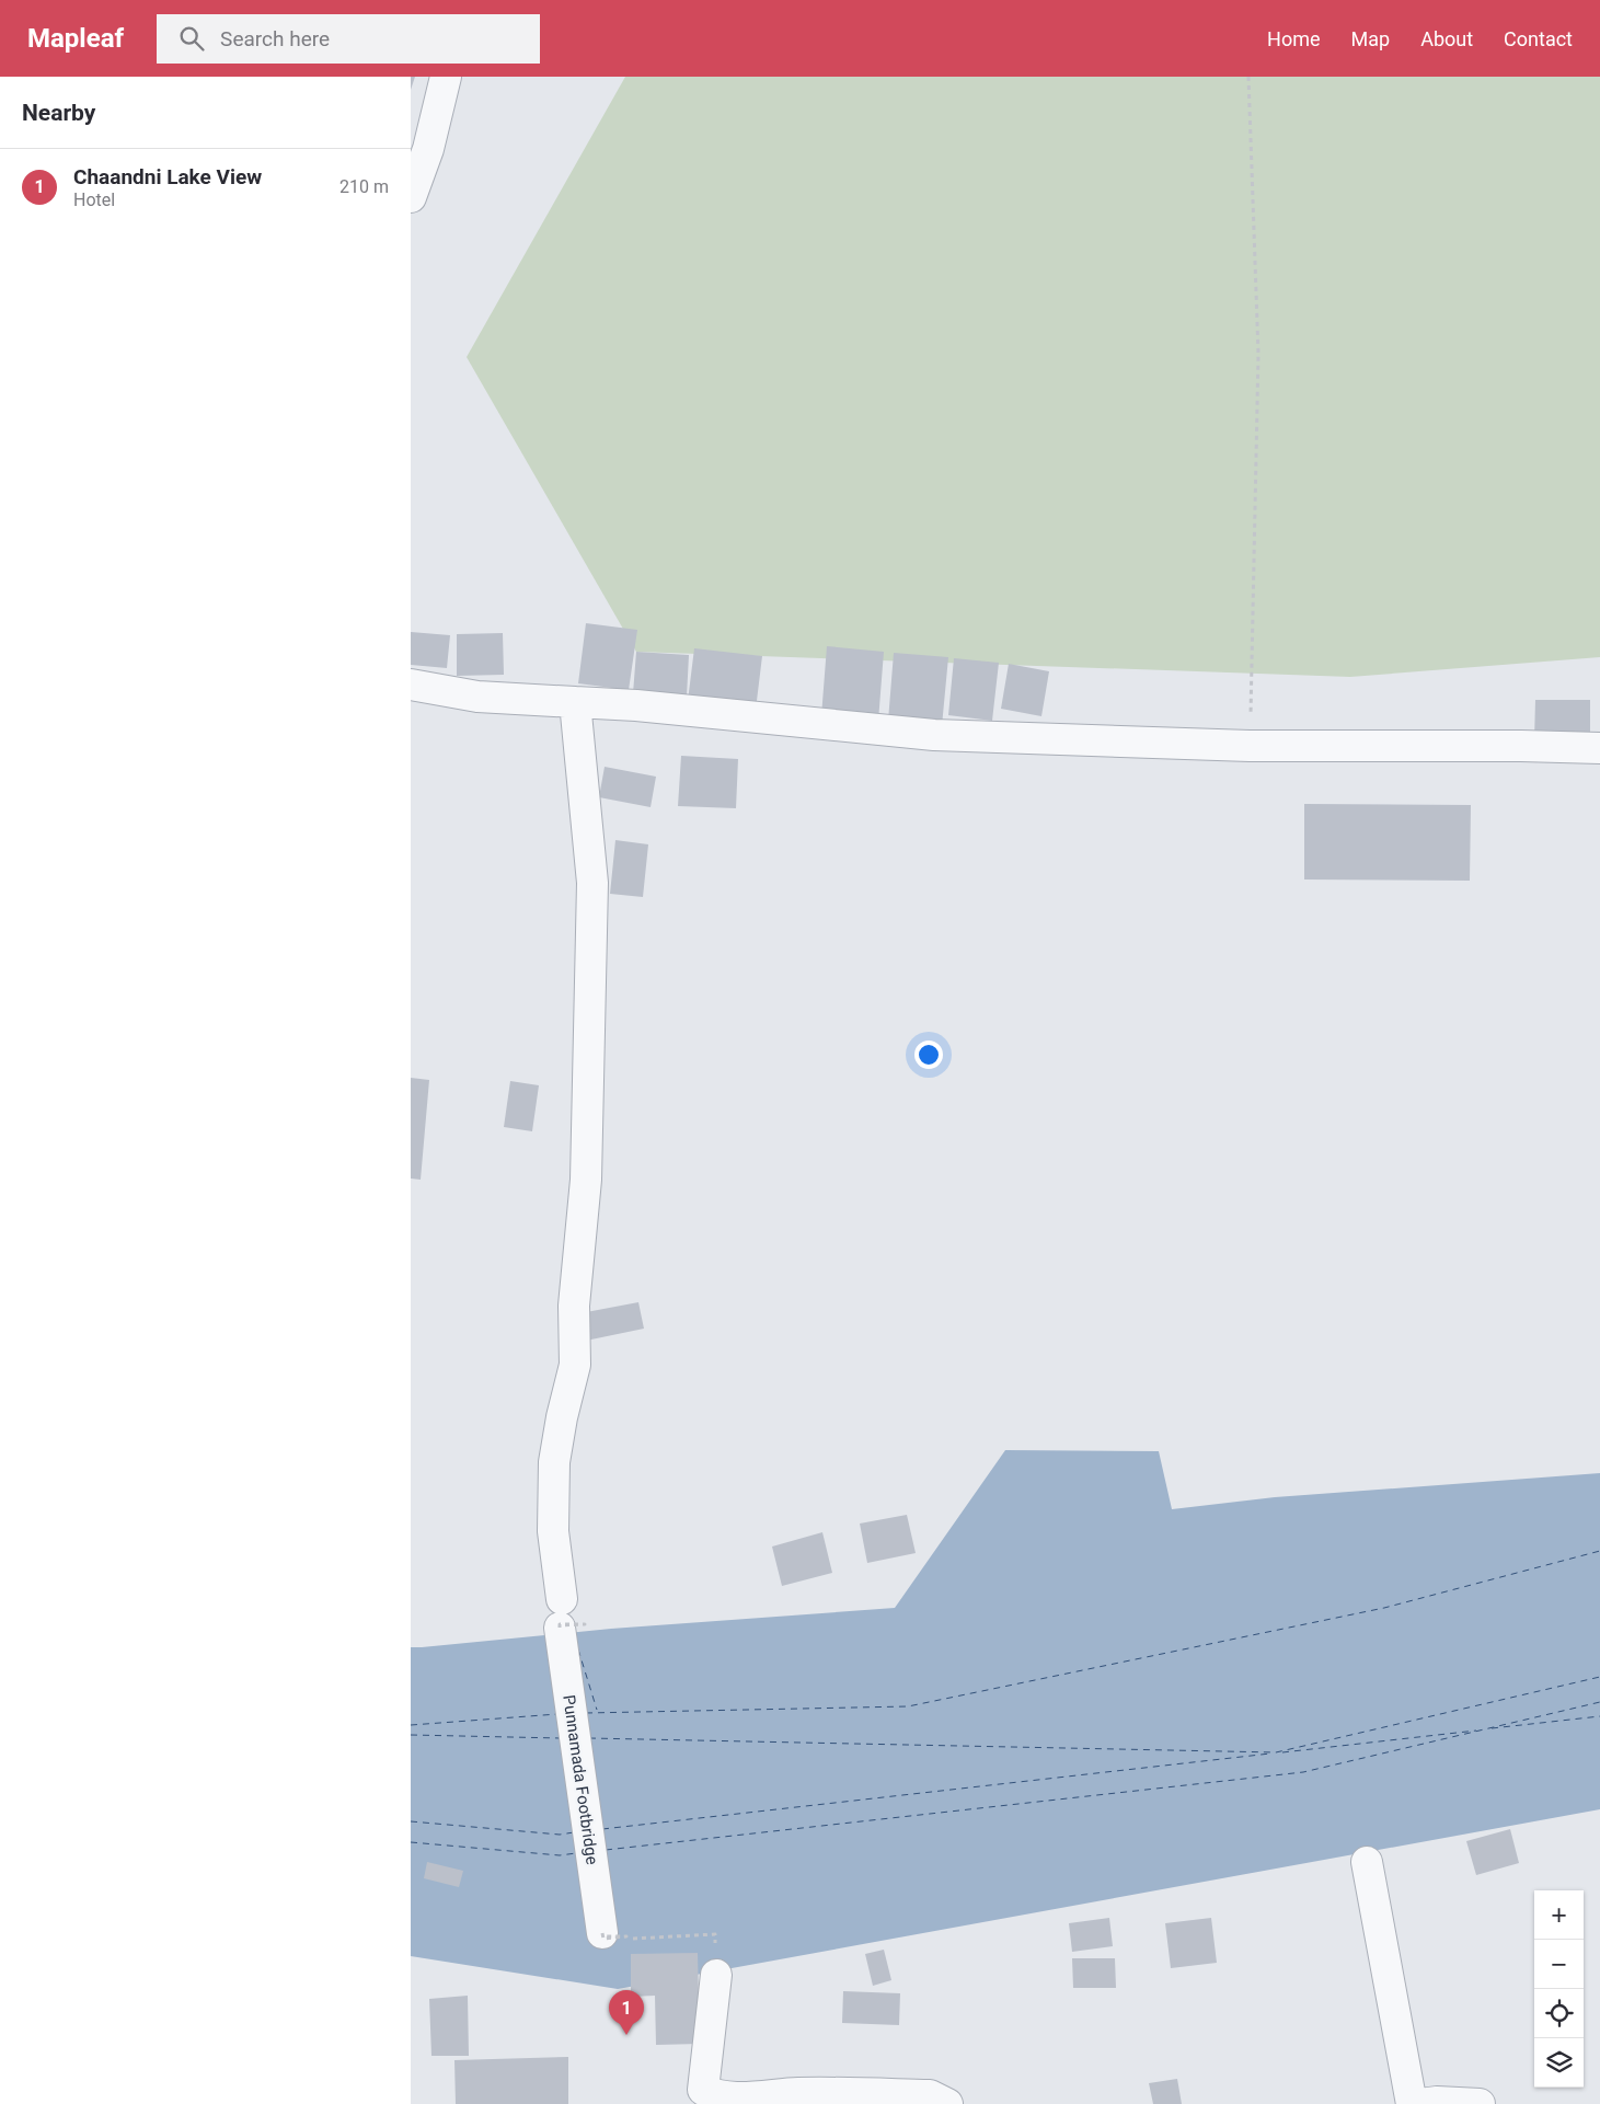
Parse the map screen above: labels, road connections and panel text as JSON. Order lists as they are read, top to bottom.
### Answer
{
  "streets": {
    "street": ["Punnamada Footbridge"]
  },
  "page": {
    "header": "Mapleaf",
    "search": "Search here",
    "nav": [
      "Home",
      "Map",
      "About",
      "Contact"
    ],
    "heading": "Nearby",
    "list": [
      {
        "mark": "1",
        "name": "Chaandni Lake View",
        "note": "Hotel",
        "value": "210 m"
      }
    ],
    "map_buttons": ["+", "−"],
    "pins": "1"
  }
}
